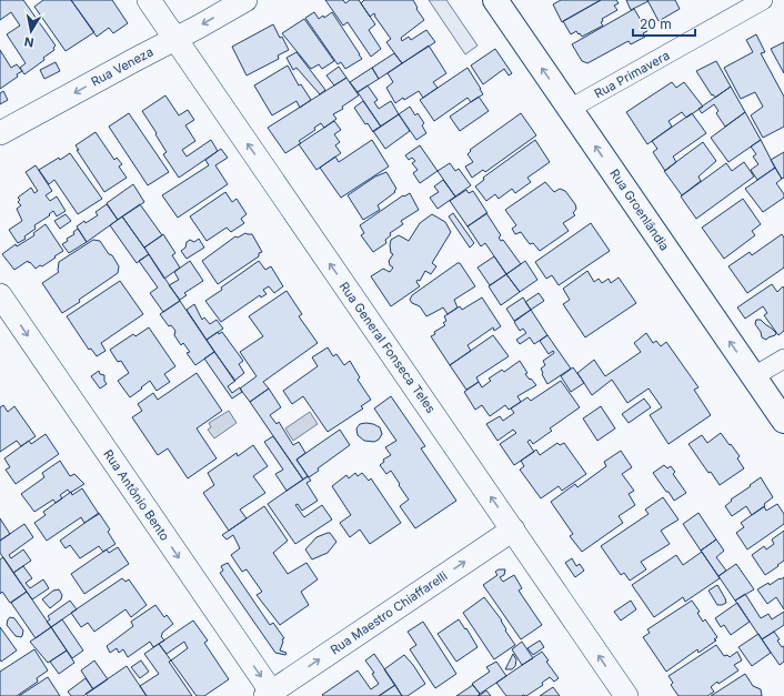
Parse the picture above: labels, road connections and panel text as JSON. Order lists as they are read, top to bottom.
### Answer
{
  "streets": {
    "main road": ["Rua Groenlândia"],
    "street": [
      "Rua Veneza",
      "Rua Primavera",
      "Rua General Fonseca Teles",
      "Rua Antônio Bento",
      "Rua Maestro Chiaffarelli"
    ]
  },
  "crossings": [
    ["Rua Veneza", "Rua General Fonseca Teles"],
    ["Rua Primavera", "Rua Groenlândia"],
    ["Rua General Fonseca Teles", "Rua Maestro Chiaffarelli"],
    ["Rua Antônio Bento", "Rua Maestro Chiaffarelli"]
  ],
  "one_way": [
    "Rua Veneza",
    "Rua Groenlândia",
    "Rua General Fonseca Teles",
    "Rua Antônio Bento",
    "Rua Maestro Chiaffarelli"
  ],
  "scale_bar": "20 m",
  "north": "bottom"
}
